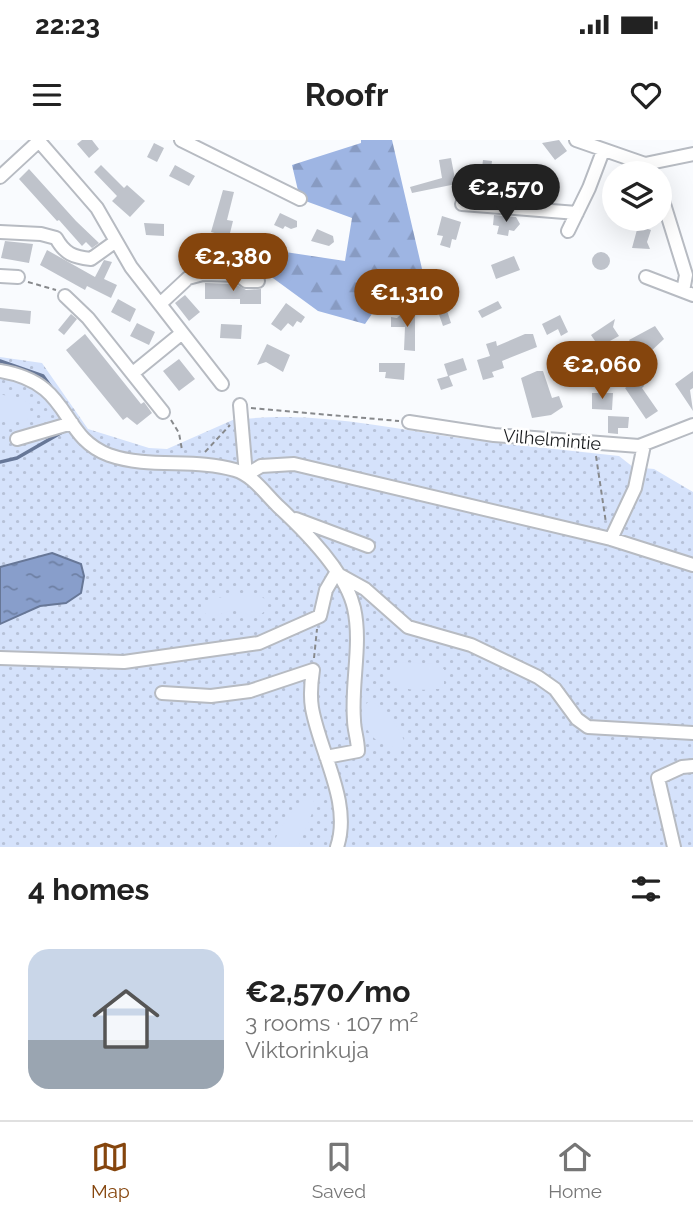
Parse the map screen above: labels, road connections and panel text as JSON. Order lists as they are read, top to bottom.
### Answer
{
  "streets": {
    "street": ["Vilhelmintie"]
  },
  "page": {
    "status": "22:23",
    "header": "Roofr",
    "price": [
      "€2,570",
      "€2,380",
      "€1,310",
      "€2,060"
    ],
    "heading": "4 homes",
    "list": [
      {
        "name": "€2,570/mo",
        "note": "3 rooms · 107 m² · Viktorinkuja"
      }
    ],
    "tabs": ["Map", "Saved", "Home"]
  }
}
